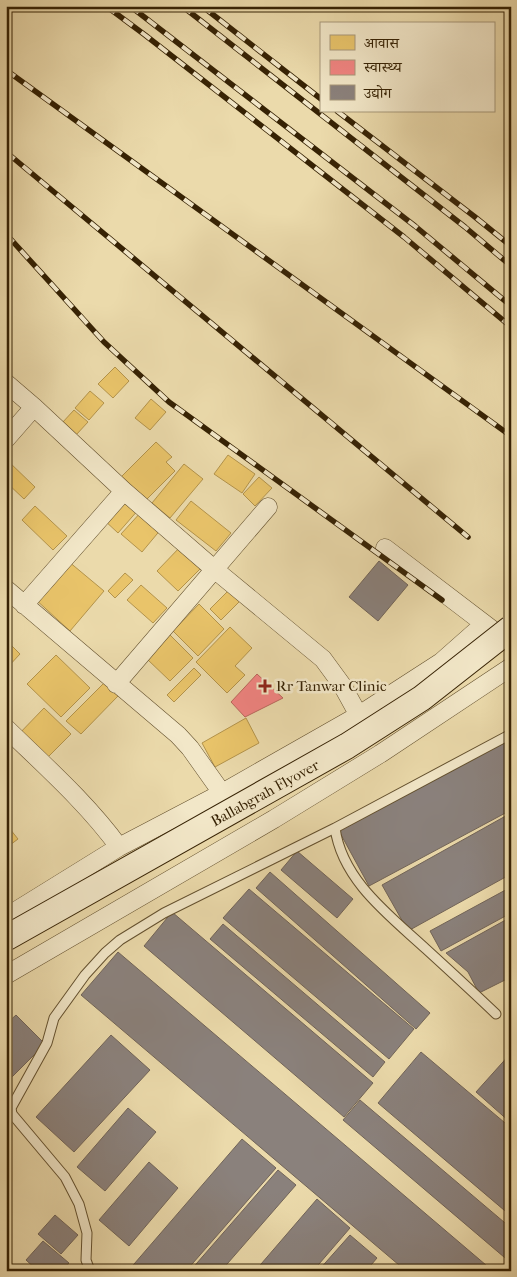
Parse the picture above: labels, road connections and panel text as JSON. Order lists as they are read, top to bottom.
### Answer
{
  "streets": {
    "main road": ["Ballabgrah Flyover"]
  },
  "places": {
    "health": ["Rr Tanwar Clinic"]
  },
  "legend": ["आवास", "स्वास्थ्य", "उद्योग"]
}
